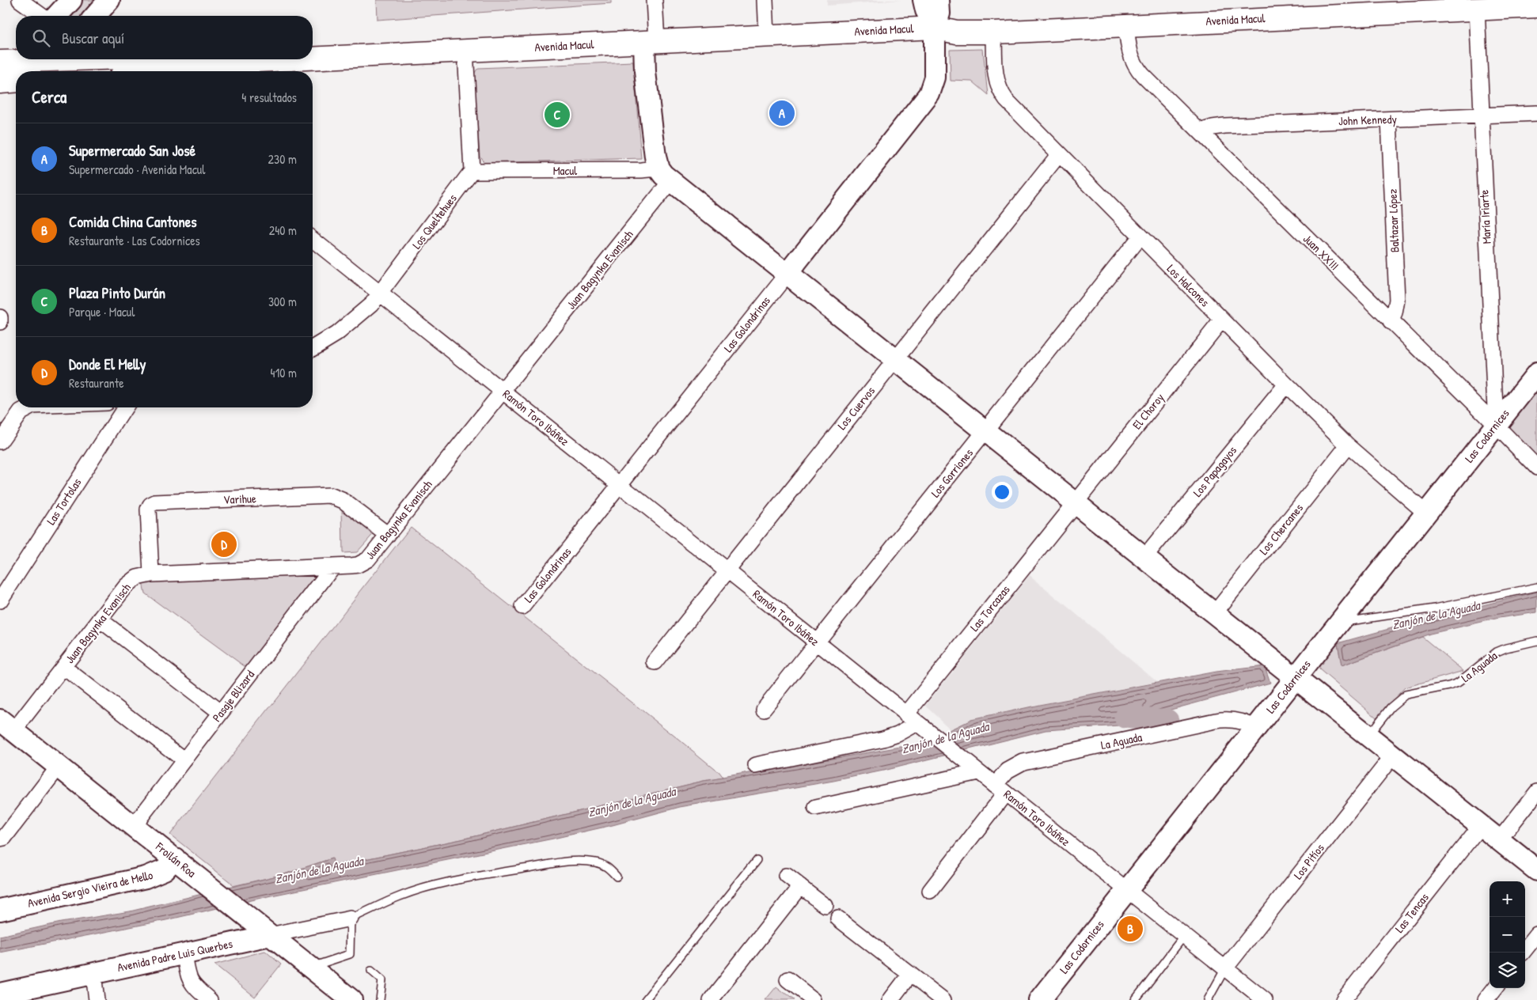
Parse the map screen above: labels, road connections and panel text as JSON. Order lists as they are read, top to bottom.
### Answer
{
  "streets": {
    "main road": ["Avenida Macul"],
    "street": [
      "John Kennedy",
      "Macul",
      "María Iriarte",
      "Baltazar López",
      "Los Queltehues",
      "Juan XXIII",
      "Juan Bagynka Evanisch",
      "Los Halcones",
      "Las Golondrinas",
      "Los Cuervos",
      "El Choroy",
      "Ramón Toro Ibáñez",
      "Las Codornices",
      "Los Papagayos",
      "Los Gorriones",
      "Varihue",
      "Las Tortolas",
      "Los Chercanes",
      "Las Torcazas",
      "La Aguada",
      "Pasaje Blizard",
      "Froilán Roa",
      "Los Pitíos",
      "Avenida Sergio Vieira de Mello",
      "Las Tencas",
      "Avenida Padre Luis Querbes"
    ]
  },
  "crossings": [
    ["Avenida Macul", "María Iriarte"],
    ["Avenida Macul", "Juan XXIII"],
    ["Avenida Macul", "Los Halcones"],
    ["Avenida Macul", "Las Golondrinas"],
    ["John Kennedy", "María Iriarte"],
    ["John Kennedy", "Baltazar López"],
    ["John Kennedy", "Juan XXIII"],
    ["Macul", "Los Queltehues"],
    ["Macul", "Juan Bagynka Evanisch"],
    ["María Iriarte", "Juan XXIII"],
    ["María Iriarte", "Las Codornices"],
    ["Baltazar López", "Juan XXIII"],
    ["Los Queltehues", "Ramón Toro Ibáñez"],
    ["Juan XXIII", "Las Codornices"],
    ["Juan Bagynka Evanisch", "Ramón Toro Ibáñez"],
    ["Juan Bagynka Evanisch", "Varihue"],
    ["Juan Bagynka Evanisch", "Pasaje Blizard"],
    ["Juan Bagynka Evanisch", "Froilán Roa"],
    ["Los Halcones", "Los Cuervos"],
    ["Los Halcones", "El Choroy"],
    ["Los Halcones", "Las Codornices"],
    ["Los Halcones", "Los Papagayos"],
    ["Los Halcones", "Los Gorriones"],
    ["Los Halcones", "Los Chercanes"],
    ["Las Golondrinas", "Ramón Toro Ibáñez"],
    ["Los Cuervos", "Ramón Toro Ibáñez"],
    ["El Choroy", "Las Torcazas"],
    ["Ramón Toro Ibáñez", "Las Codornices"],
    ["Ramón Toro Ibáñez", "Los Gorriones"],
    ["Ramón Toro Ibáñez", "Las Torcazas"],
    ["Ramón Toro Ibáñez", "La Aguada"],
    ["Ramón Toro Ibáñez", "Los Pitíos"],
    ["Las Codornices", "La Aguada"],
    ["Pasaje Blizard", "Froilán Roa"],
    ["Froilán Roa", "Avenida Sergio Vieira de Mello"],
    ["Froilán Roa", "Avenida Padre Luis Querbes"]
  ],
  "water": ["Zanjón de la Aguada"],
  "page": {
    "search": "Buscar aquí",
    "heading": ["Cerca", "4 resultados"],
    "pins": [
      "A",
      "C",
      "D",
      "B"
    ],
    "list": [
      {
        "mark": "A",
        "name": "Supermercado San José",
        "note": "Supermercado · Avenida Macul",
        "value": "230 m"
      },
      {
        "mark": "B",
        "name": "Comida China Cantones",
        "note": "Restaurante · Las Codornices",
        "value": "240 m"
      },
      {
        "mark": "C",
        "name": "Plaza Pinto Durán",
        "note": "Parque · Macul",
        "value": "300 m"
      },
      {
        "mark": "D",
        "name": "Donde El Melly",
        "note": "Restaurante",
        "value": "410 m"
      }
    ],
    "map_buttons": ["+", "−"]
  }
}
